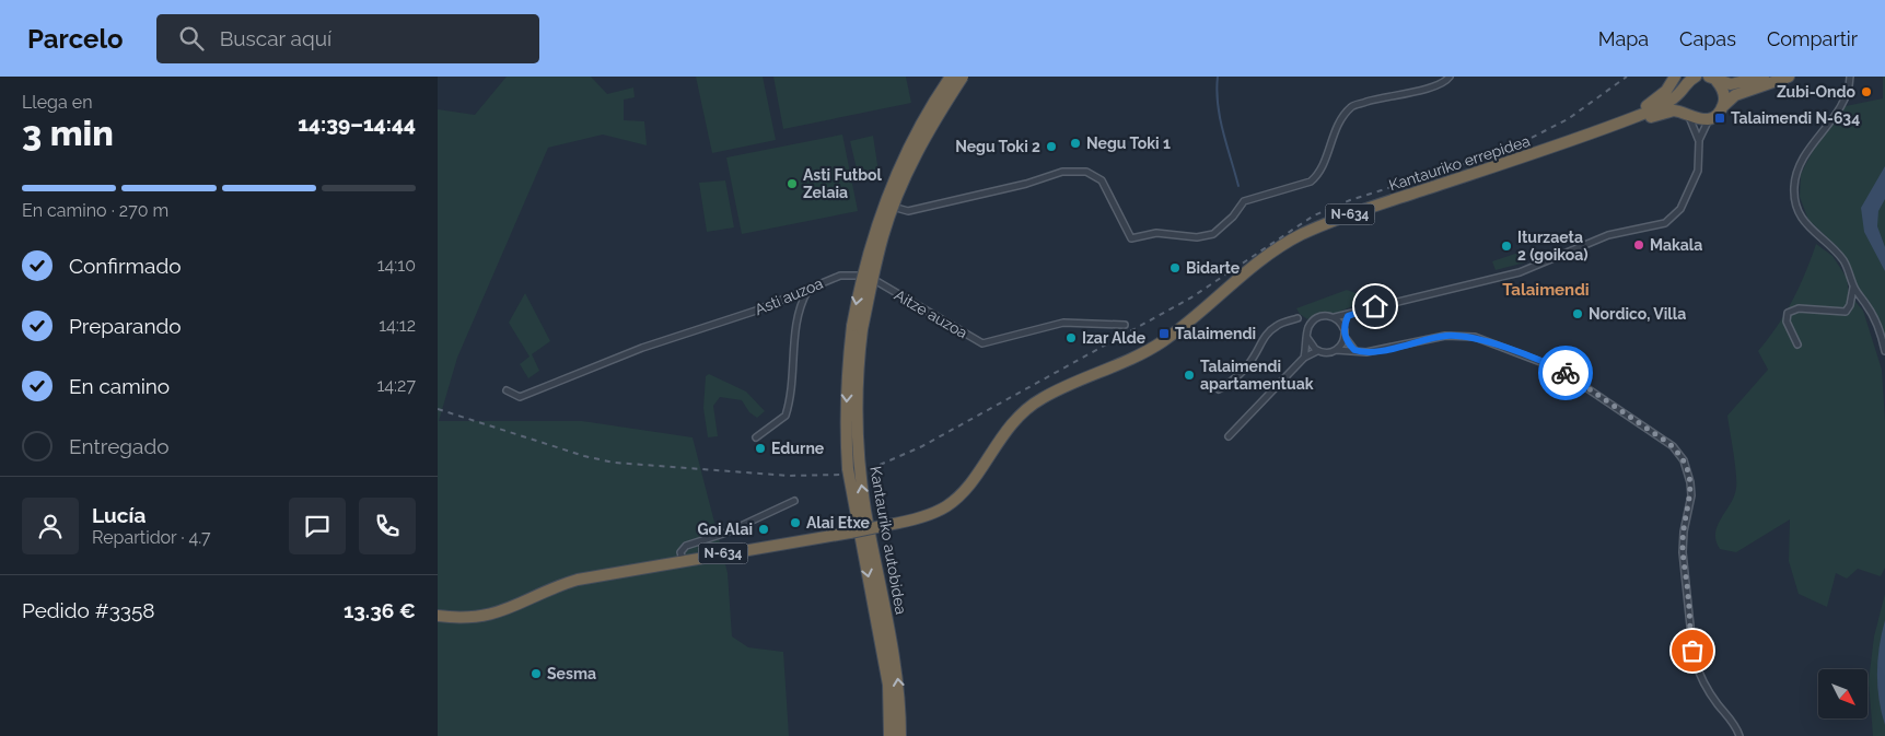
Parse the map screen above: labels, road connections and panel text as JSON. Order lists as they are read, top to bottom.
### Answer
{
  "streets": {
    "highway": ["Kantauriko errepidea", "N-634", "Kantauriko autobidea"],
    "street": ["Asti auzoa", "Aitze auzoa"]
  },
  "crossings": [
    ["Kantauriko errepidea", "N-634"],
    ["Asti auzoa", "Aitze auzoa"]
  ],
  "districts": ["Talaimendi"],
  "places": {
    "other": [
      "Zubi-Ondo",
      "Negu Toki 1",
      "Negu Toki 2",
      "Asti Futbol Zelaia",
      "Makala",
      "Iturzaeta 2 (goikoa)",
      "Bidarte",
      "Nordico, Villa",
      "Izar Alde",
      "Talaimendi apartamentuak",
      "Edurne",
      "Alai Etxe",
      "Goi Alai",
      "Sesma"
    ],
    "transit": ["Talaimendi N-634", "Talaimendi"]
  },
  "north": "bottom right",
  "page": {
    "header": "Parcelo",
    "search": "Buscar aquí",
    "nav": ["Mapa", "Capas", "Compartir"],
    "heading": ["3 min", "Llega en", "14:39–14:44"],
    "panel": [
      "Lucía",
      "Repartidor · 4.7",
      "Pedido #3358",
      "13.36 €"
    ],
    "bar": "En camino · 270 m",
    "list": [
      ["Confirmado", "14:10"],
      ["Preparando", "14:12"],
      ["En camino", "14:27"],
      "Entregado"
    ]
  }
}
